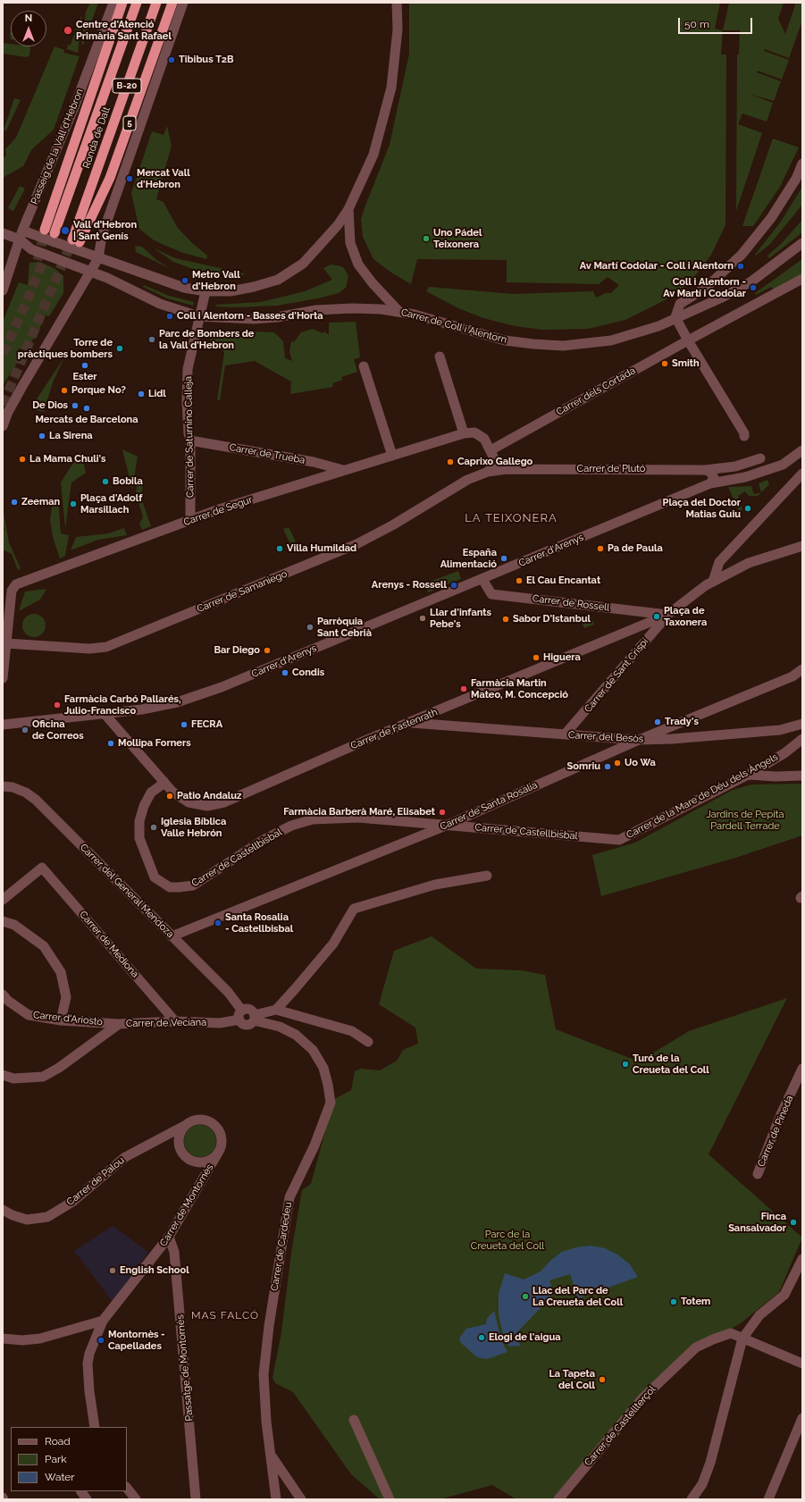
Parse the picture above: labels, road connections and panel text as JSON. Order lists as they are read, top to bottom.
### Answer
{
  "streets": {
    "highway": ["B-20", "5", "Ronda de Dalt"],
    "street": [
      "Passeig de la Vall d'Hebron",
      "Carrer de Coll i Alentorn",
      "Carrer dels Cortada",
      "Carrer de Saturnino Calleja",
      "Carrer de Trueba",
      "Carrer de Plutó",
      "Carrer de Segur",
      "Carrer d'Arenys",
      "Carrer de Samaniego",
      "Carrer de Rossell",
      "Carrer de Sant Crispí",
      "Carrer de Fastenrath",
      "Carrer del Besòs",
      "Carrer de la Mare de Déu dels Àngels",
      "Carrer de Santa Rosalia",
      "Carrer de Castellbisbal",
      "Carrer del General Mendoza",
      "Carrer de Mediona",
      "Carrer d'Ariosto",
      "Carrer de Veciana",
      "Carrer de Pineda",
      "Carrer de Palou",
      "Carrer de Montornès",
      "Carrer de Cardedeu",
      "Passatge de Montornès",
      "Carrer de Castellterçol"
    ]
  },
  "crossings": [
    ["5", "Ronda de Dalt"],
    ["Passeig de la Vall d'Hebron", "Carrer de Coll i Alentorn"],
    ["Carrer de Coll i Alentorn", "Carrer de Saturnino Calleja"],
    ["Carrer de Saturnino Calleja", "Carrer de Trueba"],
    ["Carrer de Saturnino Calleja", "Carrer de Segur"],
    ["Carrer de Trueba", "Carrer de Segur"],
    ["Carrer de Plutó", "Carrer de Samaniego"],
    ["Carrer de Segur", "Carrer de Samaniego"],
    ["Carrer d'Arenys", "Carrer de Rossell"],
    ["Carrer d'Arenys", "Carrer de Fastenrath"],
    ["Carrer de Rossell", "Carrer de Sant Crispí"],
    ["Carrer de Rossell", "Carrer de Fastenrath"],
    ["Carrer de Sant Crispí", "Carrer de Fastenrath"],
    ["Carrer de Sant Crispí", "Carrer del Besòs"],
    ["Carrer de Fastenrath", "Carrer del Besòs"],
    ["Carrer de Fastenrath", "Carrer de Castellbisbal"],
    ["Carrer del Besòs", "Carrer de Santa Rosalia"],
    ["Carrer de la Mare de Déu dels Àngels", "Carrer de Castellbisbal"],
    ["Carrer de Santa Rosalia", "Carrer de Castellbisbal"],
    ["Carrer de Santa Rosalia", "Carrer del General Mendoza"],
    ["Carrer del General Mendoza", "Carrer de Veciana"],
    ["Carrer de Mediona", "Carrer de Veciana"],
    ["Carrer d'Ariosto", "Carrer de Veciana"],
    ["Carrer de Veciana", "Carrer de Cardedeu"],
    ["Carrer de Palou", "Carrer de Montornès"],
    ["Carrer de Montornès", "Passatge de Montornès"]
  ],
  "districts": ["LA TEIXONERA", "MAS FALCÓ"],
  "parks": ["Jardins de Pepita Pardell Terrade", "Parc de la Creueta del Coll"],
  "places": [
    "Centre d'Atenció Primària Sant Rafael",
    "Tibibus T2B",
    "Mercat Vall d'Hebron",
    "Vall d’Hebron | Sant Genís",
    "Uno Pádel Teixonera",
    "Av Martí Codolar - Coll i Alentorn",
    "Metro Vall d'Hebron",
    "Coll i Alentorn - Av Martí i Codolar",
    "Coll i Alentorn - Basses d'Horta",
    "Parc de Bombers de la Vall d'Hebron",
    "Torre de pràctiques bombers",
    "Smith",
    "Ester",
    "Porque No?",
    "Lidl",
    "De Dios",
    "Mercats de Barcelona",
    "La Sirena",
    "La Mama Chuli's",
    "Caprixo Gallego",
    "Bobila",
    "Zeeman",
    "Plaça d'Adolf Marsillach",
    "Plaça del Doctor Matias Guiu",
    "Villa Humildad",
    "Pa de Paula",
    "España Alimentació",
    "El Cau Encantat",
    "Arenys - Rossell",
    "Plaça de Taxonera",
    "Llar d'infants Pebe's",
    "Sabor D'Istanbul",
    "Parròquia Sant Cebrià",
    "Bar Diego",
    "Higuera",
    "Condis",
    "Farmàcia Martin Mateo, M. Concepció",
    "Farmàcia Carbó Pallarés, Julio-Francisco",
    "Trady's",
    "FECRA",
    "Oficina de Correos",
    "Mollipa Forners",
    "Uo Wa",
    "Somriu",
    "Patio Andaluz",
    "Farmàcia Barberà Maré, Elisabet",
    "Iglesia Bíblica Valle Hebrón",
    "Santa Rosalia - Castellbisbal",
    "Turó de la Creueta del Coll",
    "Finca Sansalvador",
    "English School",
    "Llac del Parc de La Creueta del Coll",
    "Totem",
    "Elogi de l'aigua",
    "Montornès - Capellades",
    "La Tapeta del Coll"
  ],
  "legend": ["Road", "Park", "Water"],
  "scale_bar": "50 m",
  "north": "top"
}
